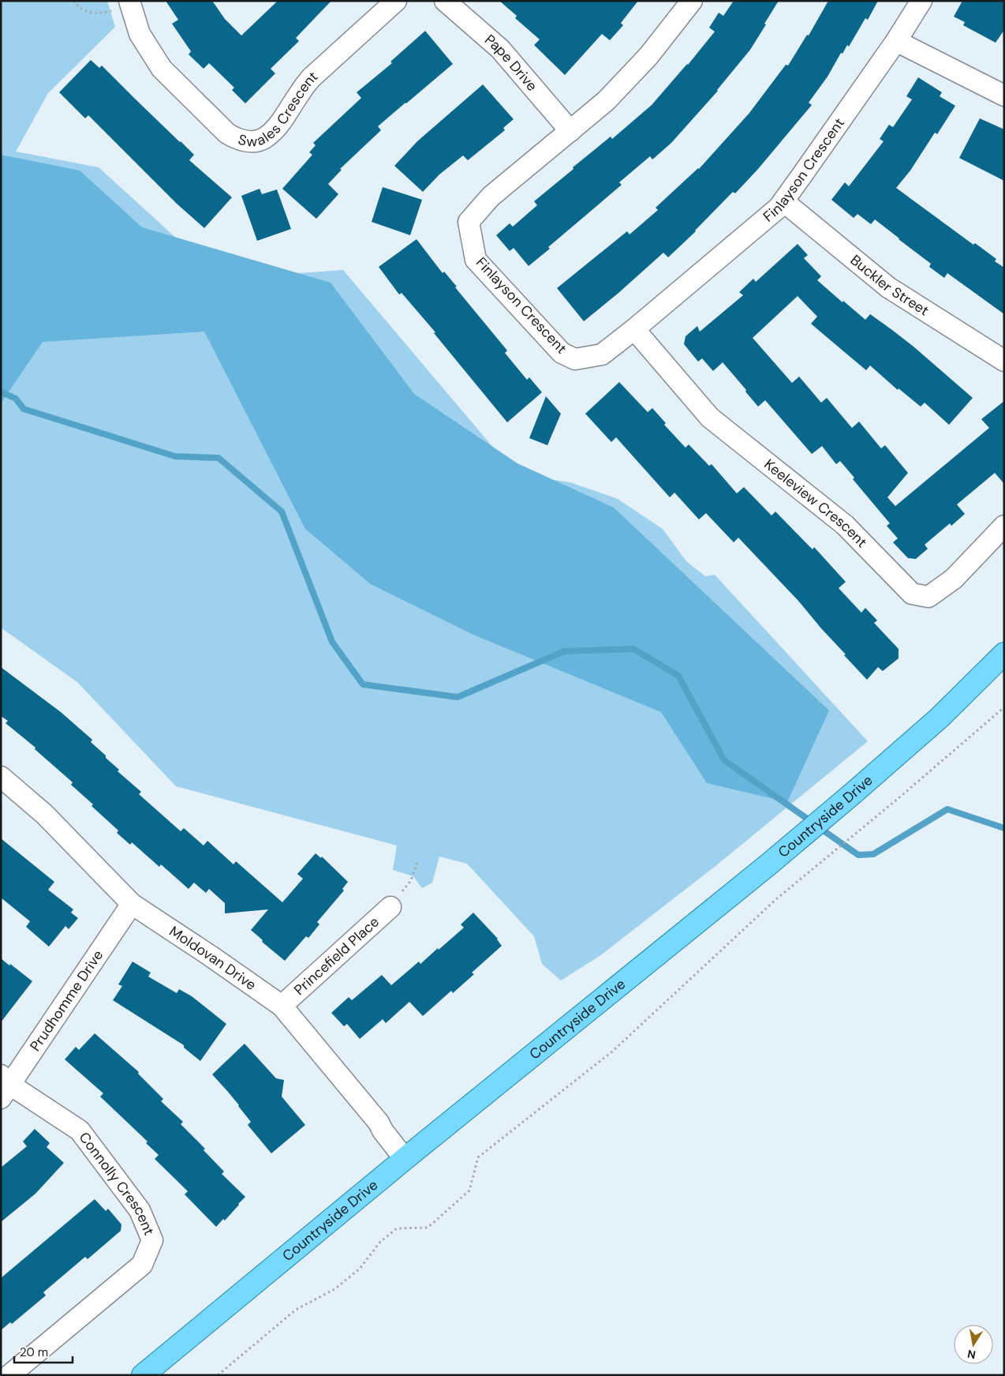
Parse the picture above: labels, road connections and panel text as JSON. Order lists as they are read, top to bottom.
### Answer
{
  "streets": {
    "main road": ["Countryside Drive"],
    "street": [
      "Pape Drive",
      "Swales Crescent",
      "Finlayson Crescent",
      "Buckler Street",
      "Keeleview Crescent",
      "Princefield Place",
      "Moldovan Drive",
      "Prudhomme Drive",
      "Connolly Crescent"
    ]
  },
  "crossings": [
    ["Pape Drive", "Finlayson Crescent"],
    ["Finlayson Crescent", "Buckler Street"],
    ["Finlayson Crescent", "Keeleview Crescent"],
    ["Countryside Drive", "Moldovan Drive"],
    ["Princefield Place", "Moldovan Drive"],
    ["Moldovan Drive", "Prudhomme Drive"],
    ["Prudhomme Drive", "Connolly Crescent"]
  ],
  "scale_bar": "20 m",
  "north": "bottom"
}
